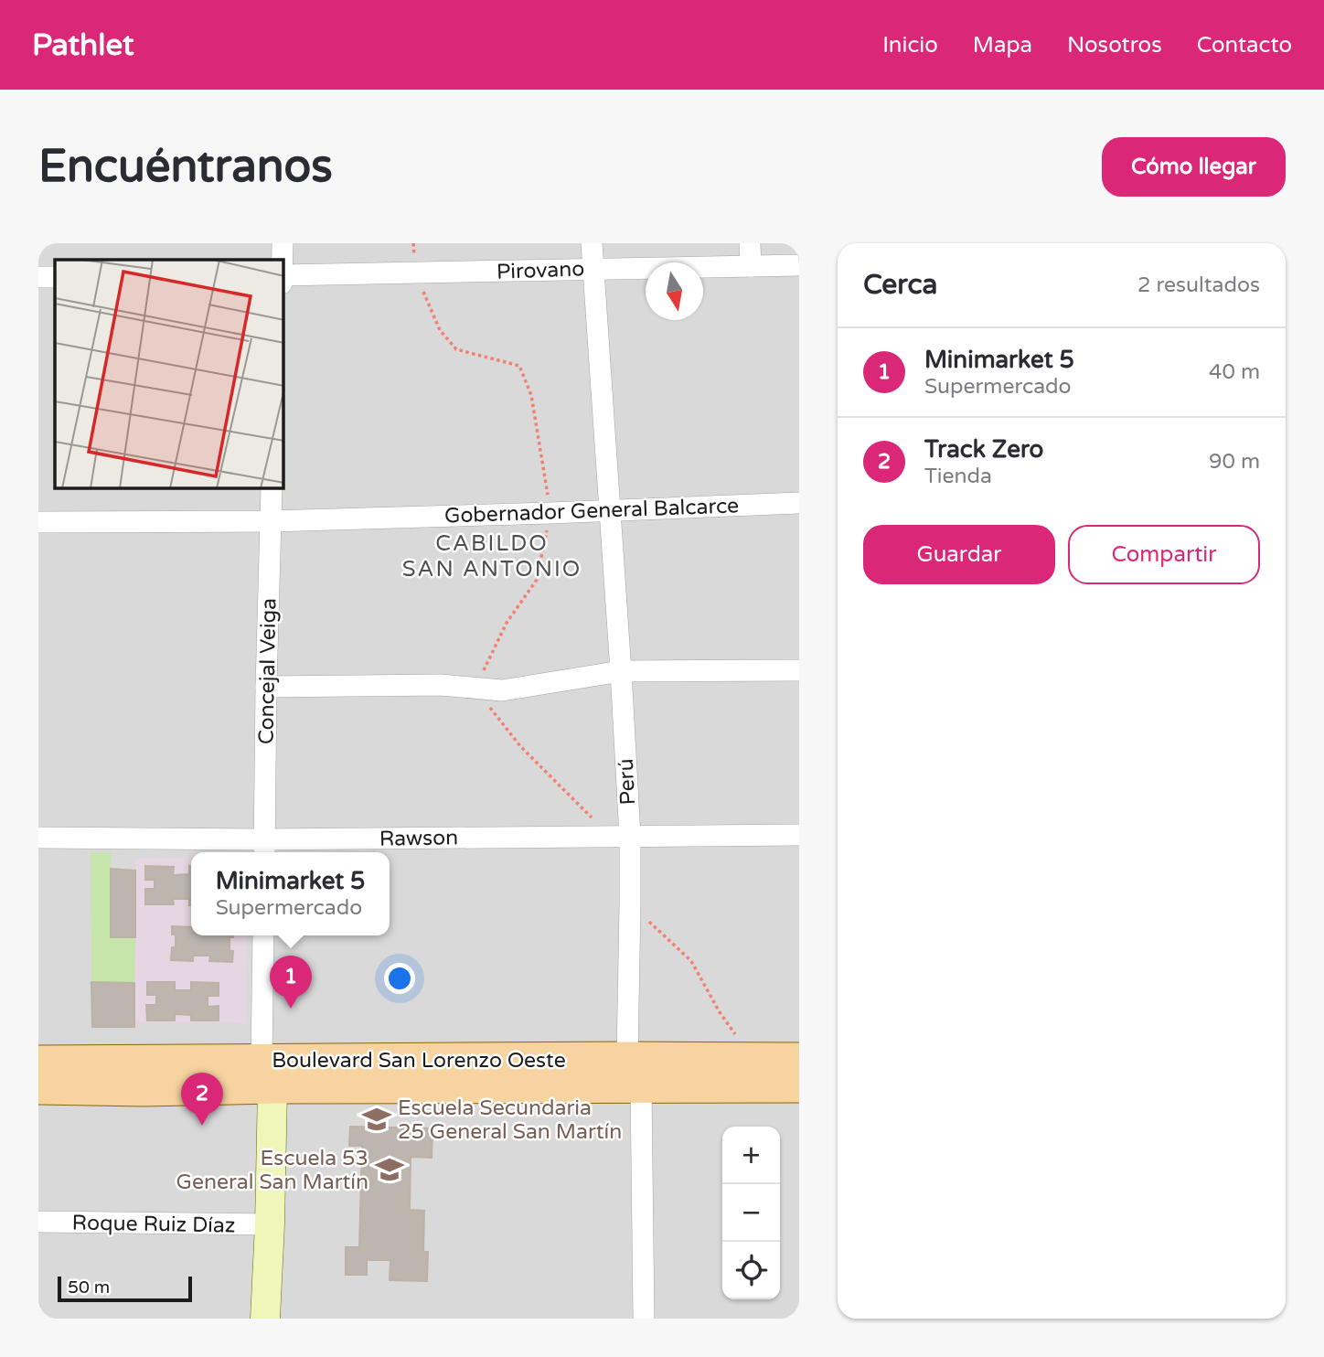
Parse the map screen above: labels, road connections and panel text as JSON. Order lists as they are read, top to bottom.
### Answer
{
  "streets": {
    "main road": ["Boulevard San Lorenzo Oeste"],
    "street": [
      "Pirovano",
      "Gobernador General Balcarce",
      "Concejal Veiga",
      "Perú",
      "Rawson",
      "Roque Ruiz Díaz"
    ]
  },
  "crossings": [
    ["Pirovano", "Perú"],
    ["Gobernador General Balcarce", "Concejal Veiga"],
    ["Gobernador General Balcarce", "Perú"],
    ["Concejal Veiga", "Rawson"],
    ["Perú", "Rawson"],
    ["Perú", "Boulevard San Lorenzo Oeste"]
  ],
  "districts": ["CABILDO SAN ANTONIO"],
  "places": {
    "school or university": ["Escuela Secundaria 25 General San Martín", "Escuela 53 General San Martín"]
  },
  "scale_bar": "50 m",
  "north": "bottom",
  "page": {
    "header": "Pathlet",
    "nav": [
      "Inicio",
      "Mapa",
      "Nosotros",
      "Contacto"
    ],
    "buttons": [
      "Cómo llegar",
      ["Guardar", "Compartir"]
    ],
    "title": "Encuéntranos",
    "heading": ["Cerca", "2 resultados"],
    "list": [
      {
        "mark": "1",
        "name": "Minimarket 5",
        "note": "Supermercado",
        "value": "40 m"
      },
      {
        "mark": "2",
        "name": "Track Zero",
        "note": "Tienda",
        "value": "90 m"
      }
    ],
    "popup": ["Minimarket 5", "Supermercado"],
    "pins": ["1", "2"],
    "map_buttons": ["+", "−"],
    "scale": "50 m"
  }
}
